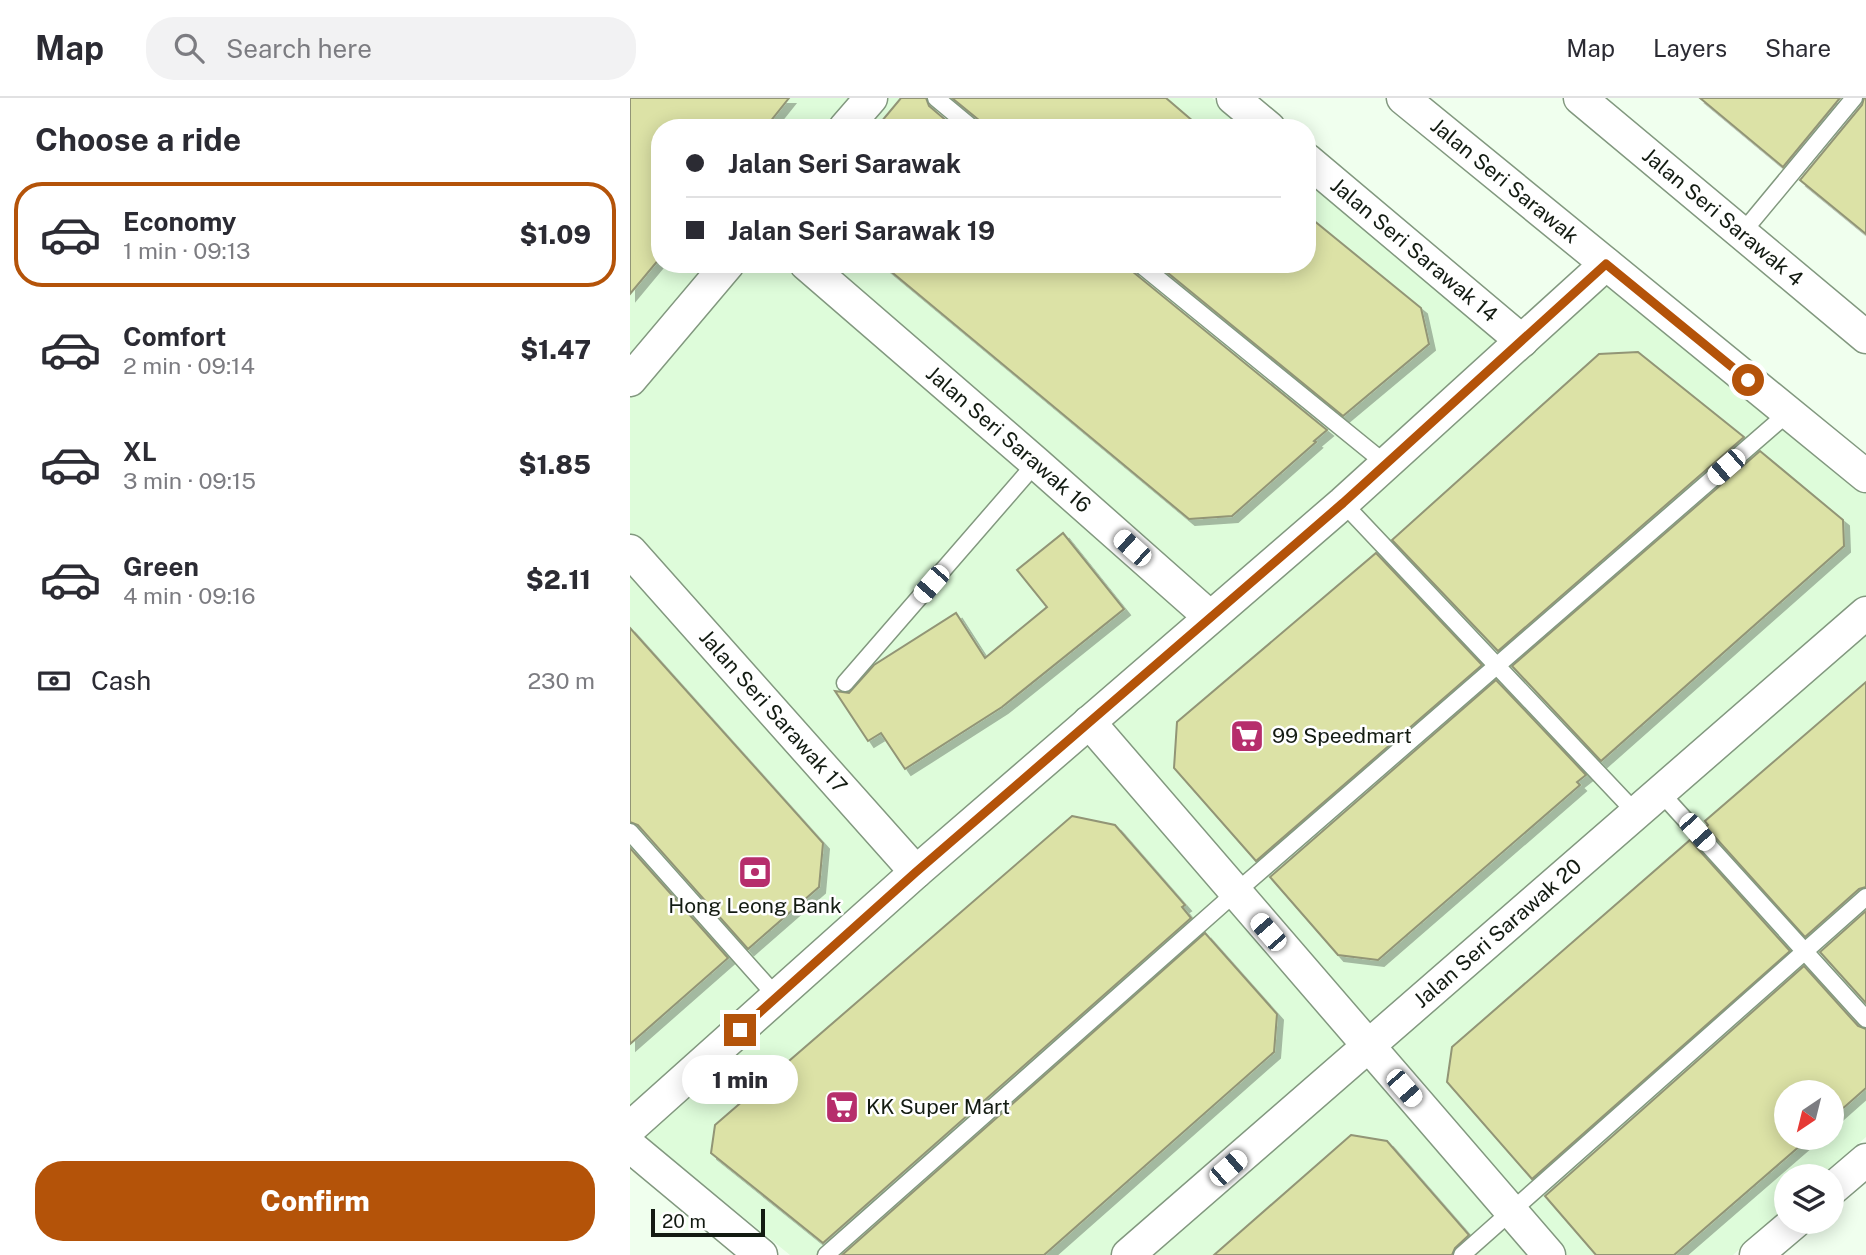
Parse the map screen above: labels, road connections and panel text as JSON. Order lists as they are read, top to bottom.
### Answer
{
  "streets": {
    "street": [
      "Jalan Seri Sarawak",
      "Jalan Seri Sarawak 4",
      "Jalan Seri Sarawak 14",
      "Jalan Seri Sarawak 16",
      "Jalan Seri Sarawak 17",
      "Jalan Seri Sarawak 20"
    ]
  },
  "places": {
    "supermarket": ["99 Speedmart", "KK Super Mart"],
    "bank": ["Hong Leong Bank"]
  },
  "scale_bar": "20 m",
  "north": "bottom left",
  "page": {
    "header": "Map",
    "search": "Search here",
    "nav": ["Map", "Layers", "Share"],
    "heading": "Choose a ride",
    "banner": ["Jalan Seri Sarawak", "Jalan Seri Sarawak 19"],
    "list": [
      {
        "name": "Economy",
        "note": "1 min · 09:13",
        "value": "$1.09"
      },
      {
        "name": "Comfort",
        "note": "2 min · 09:14",
        "value": "$1.47"
      },
      {
        "name": "XL",
        "note": "3 min · 09:15",
        "value": "$1.85"
      },
      {
        "name": "Green",
        "note": "4 min · 09:16",
        "value": "$2.11"
      }
    ],
    "pay": ["Cash", "230 m"],
    "bubble": "1 min",
    "buttons": "Confirm",
    "scale": "20 m"
  }
}
